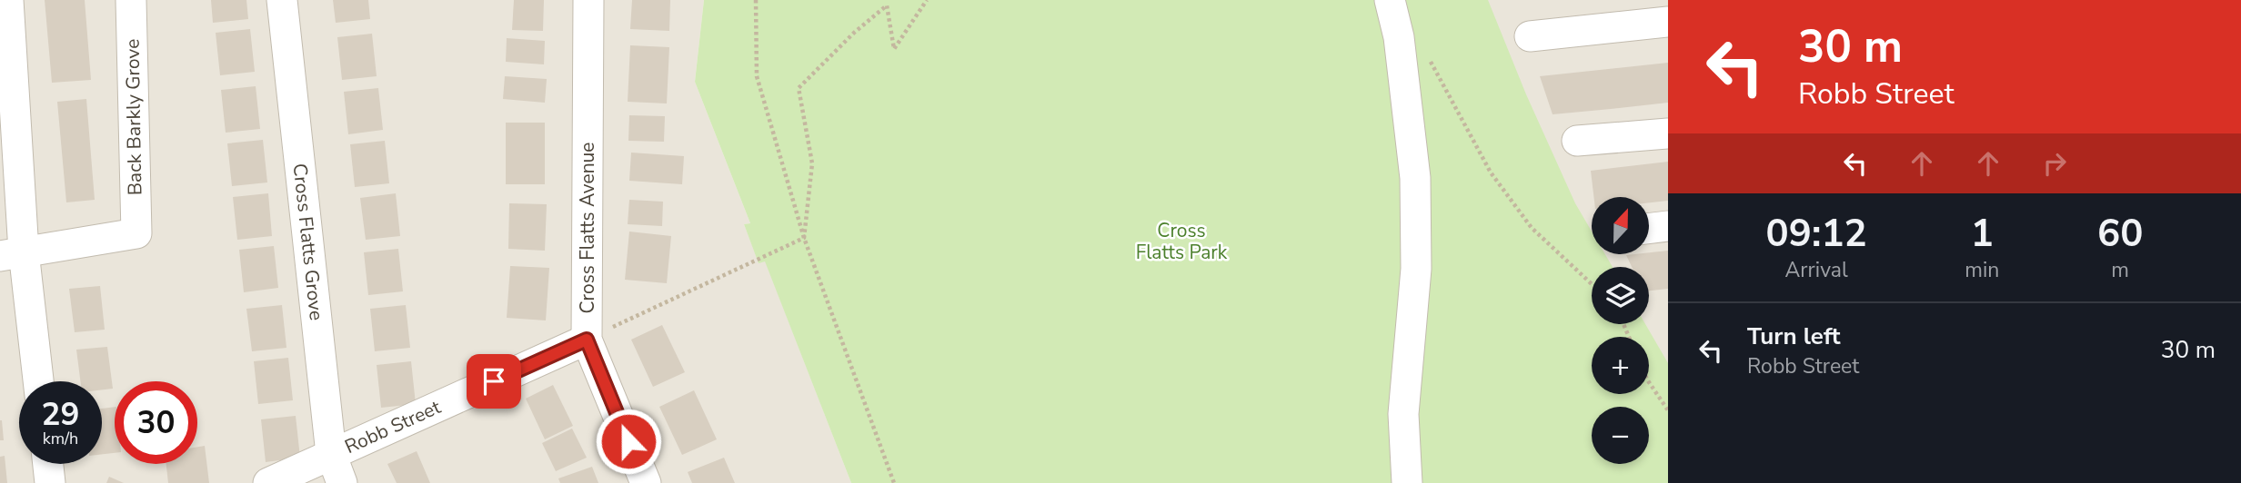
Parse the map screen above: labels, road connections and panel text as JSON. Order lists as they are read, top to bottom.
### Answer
{
  "streets": {
    "street": [
      "Back Barkly Grove",
      "Cross Flatts Avenue",
      "Cross Flatts Grove",
      "Robb Street"
    ]
  },
  "crossings": [
    ["Cross Flatts Avenue", "Robb Street"],
    ["Cross Flatts Grove", "Robb Street"]
  ],
  "parks": ["Cross Flatts Park"],
  "north": "top",
  "page": {
    "turn": ["30 m", "Robb Street"],
    "eta": [
      "09:12",
      "Arrival",
      "1",
      "min",
      "60",
      "m"
    ],
    "map_buttons": ["+", "−"],
    "list": [
      {
        "name": "Turn left",
        "note": "Robb Street",
        "value": "30 m"
      }
    ],
    "speed": "29 km/h",
    "limit": "30"
  }
}
